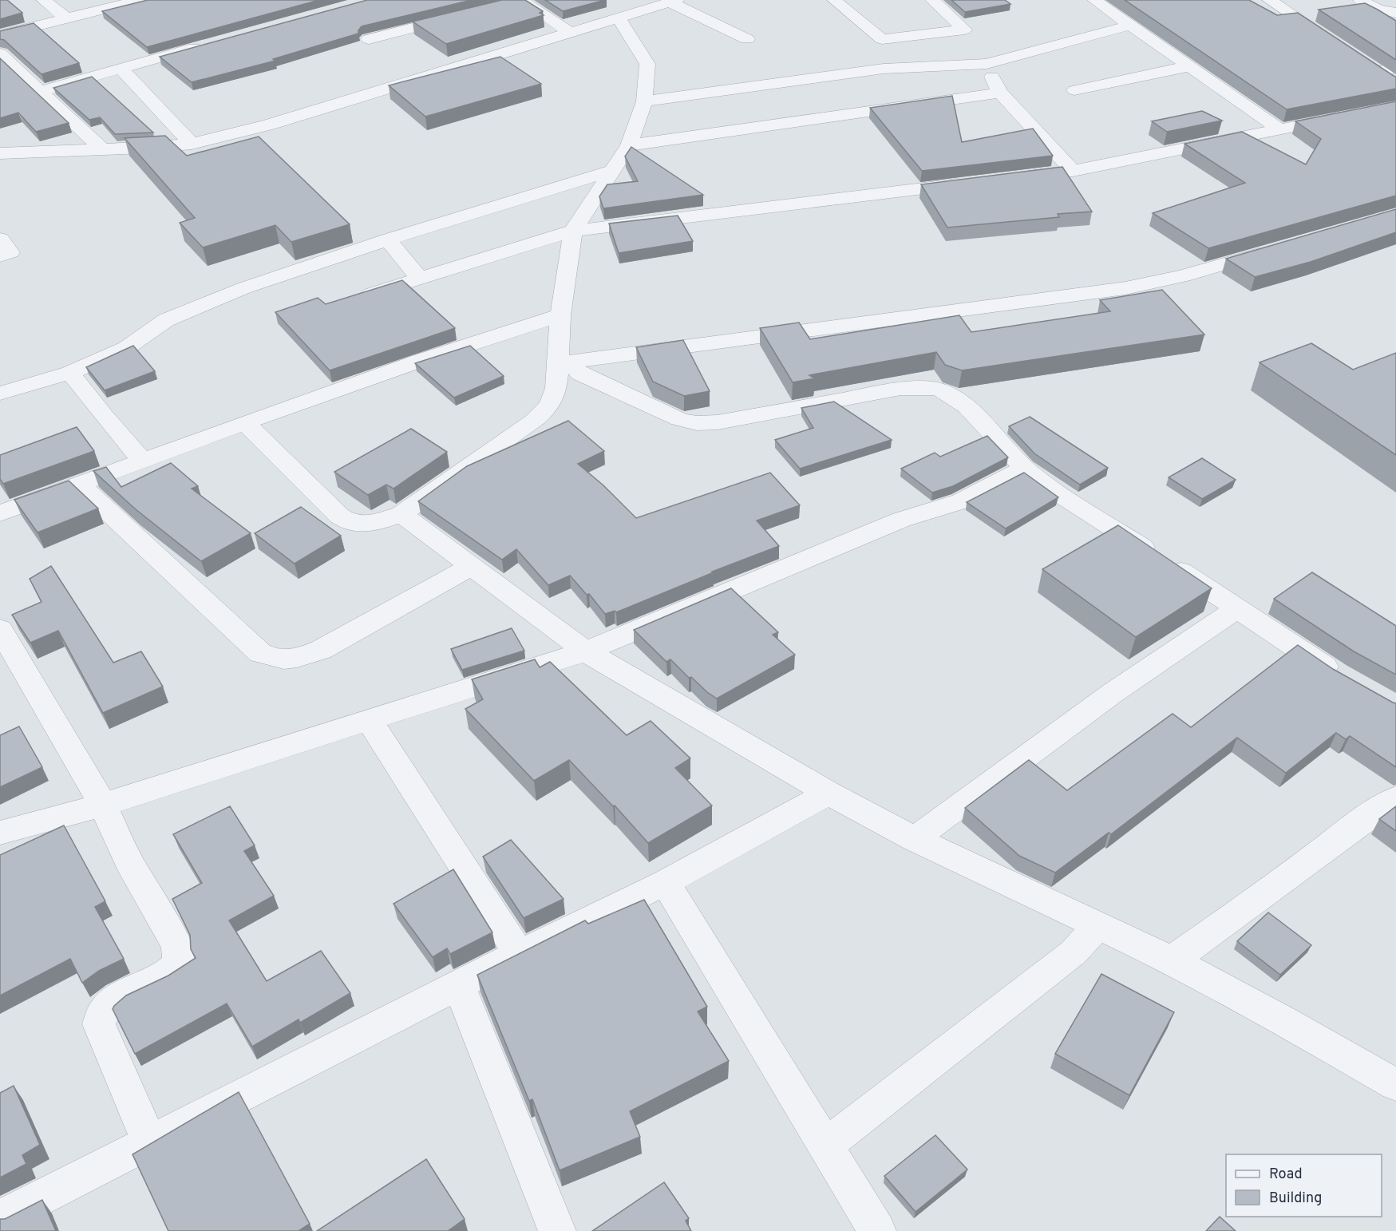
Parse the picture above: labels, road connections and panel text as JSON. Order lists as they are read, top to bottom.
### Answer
{
  "legend": ["Road", "Building"]
}
